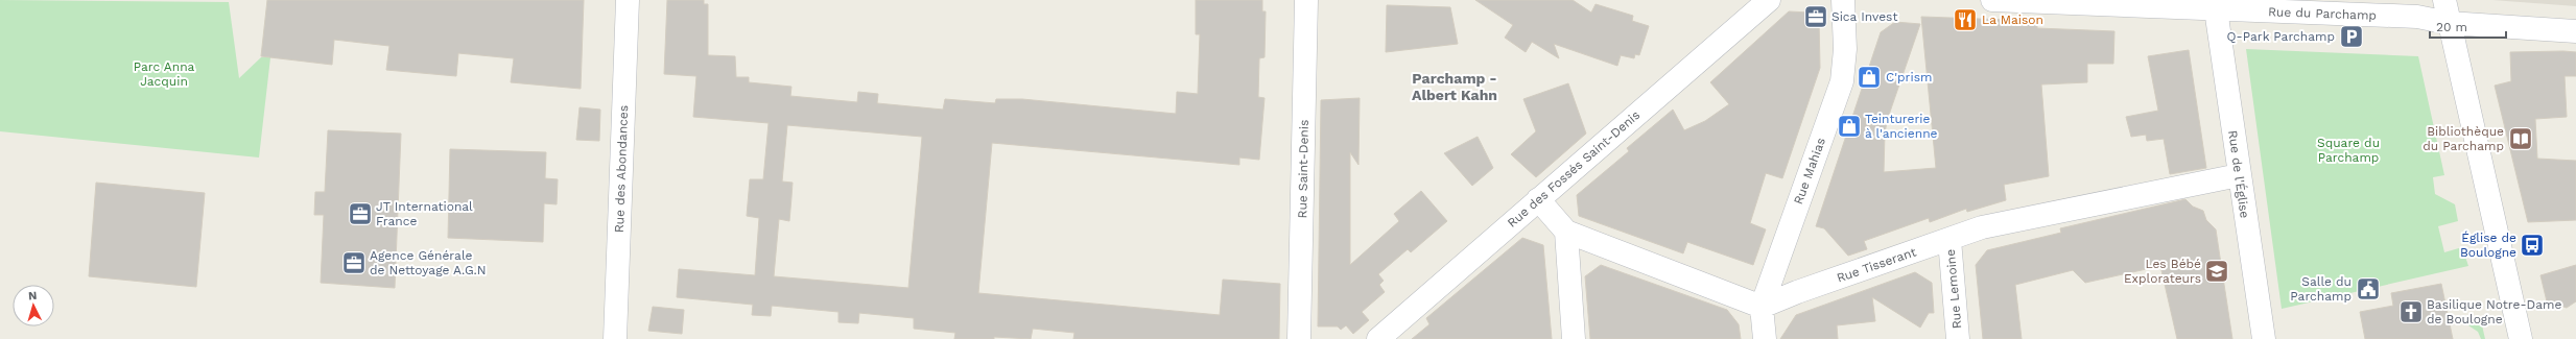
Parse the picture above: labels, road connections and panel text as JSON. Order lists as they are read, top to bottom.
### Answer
{
  "streets": {
    "street": [
      "Rue du Parchamp",
      "Rue des Abondances",
      "Rue Saint-Denis",
      "Rue des Fossés Saint-Denis",
      "Rue Mahias",
      "Rue de l'Église",
      "Rue Tisserant",
      "Rue Lemoine"
    ]
  },
  "crossings": [
    ["Rue du Parchamp", "Rue de l'Église"],
    ["Rue Mahias", "Rue Tisserant"],
    ["Rue de l'Église", "Rue Tisserant"],
    ["Rue Tisserant", "Rue Lemoine"]
  ],
  "districts": ["Parchamp - Albert Kahn"],
  "parks": ["Parc Anna Jacquin", "Square du Parchamp"],
  "places": {
    "office": ["Sica Invest", "JT International France", "Agence Générale de Nettoyage A.G.N"],
    "restaurant": ["La Maison"],
    "parking": ["Q-Park Parchamp"],
    "shop": ["C'prism", "Teinturerie à l'ancienne"],
    "library": ["Bibliothèque du Parchamp"],
    "bus stop": ["Église de Boulogne"],
    "school or university": ["Les Bébé Explorateurs"],
    "public building": ["Salle du Parchamp"],
    "church": ["Basilique Notre-Dame de Boulogne"]
  },
  "scale_bar": "20 m",
  "north": "top"
}
